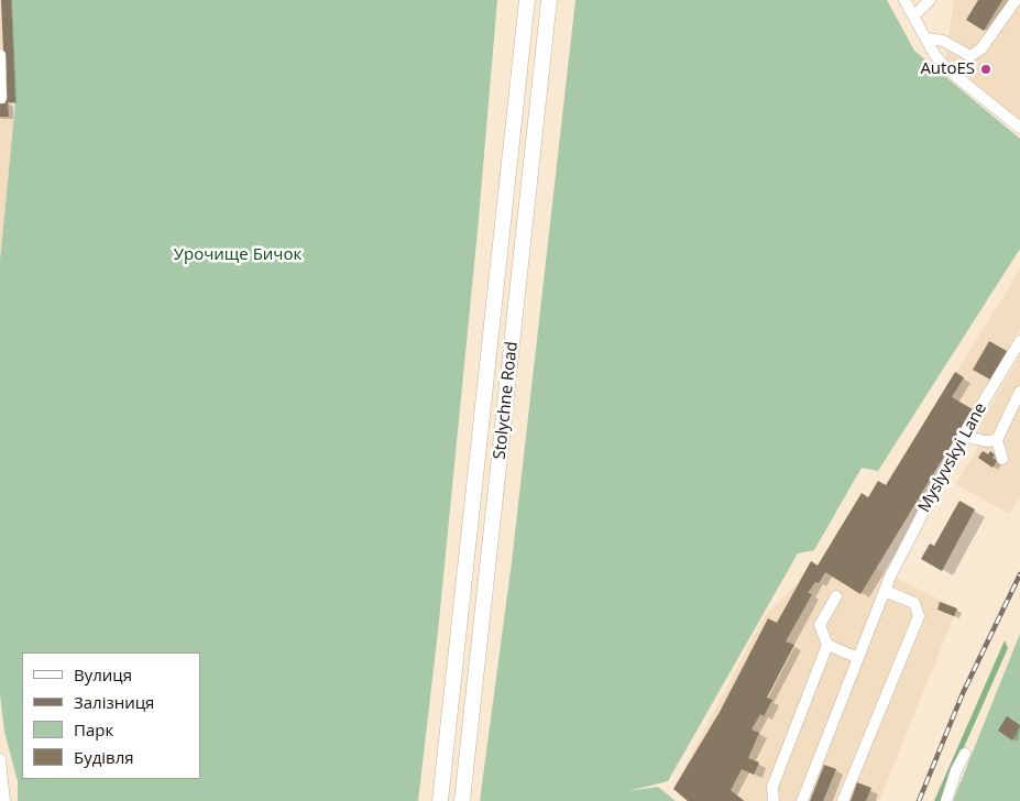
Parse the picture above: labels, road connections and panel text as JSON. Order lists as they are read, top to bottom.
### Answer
{
  "streets": {
    "highway": ["Stolychne Road"],
    "lane": ["Myslyvskyi Lane"]
  },
  "parks": ["Урочище Бичок"],
  "places": ["AutoES"],
  "legend": [
    "Вулиця",
    "Залізниця",
    "Парк",
    "Будівля"
  ]
}
